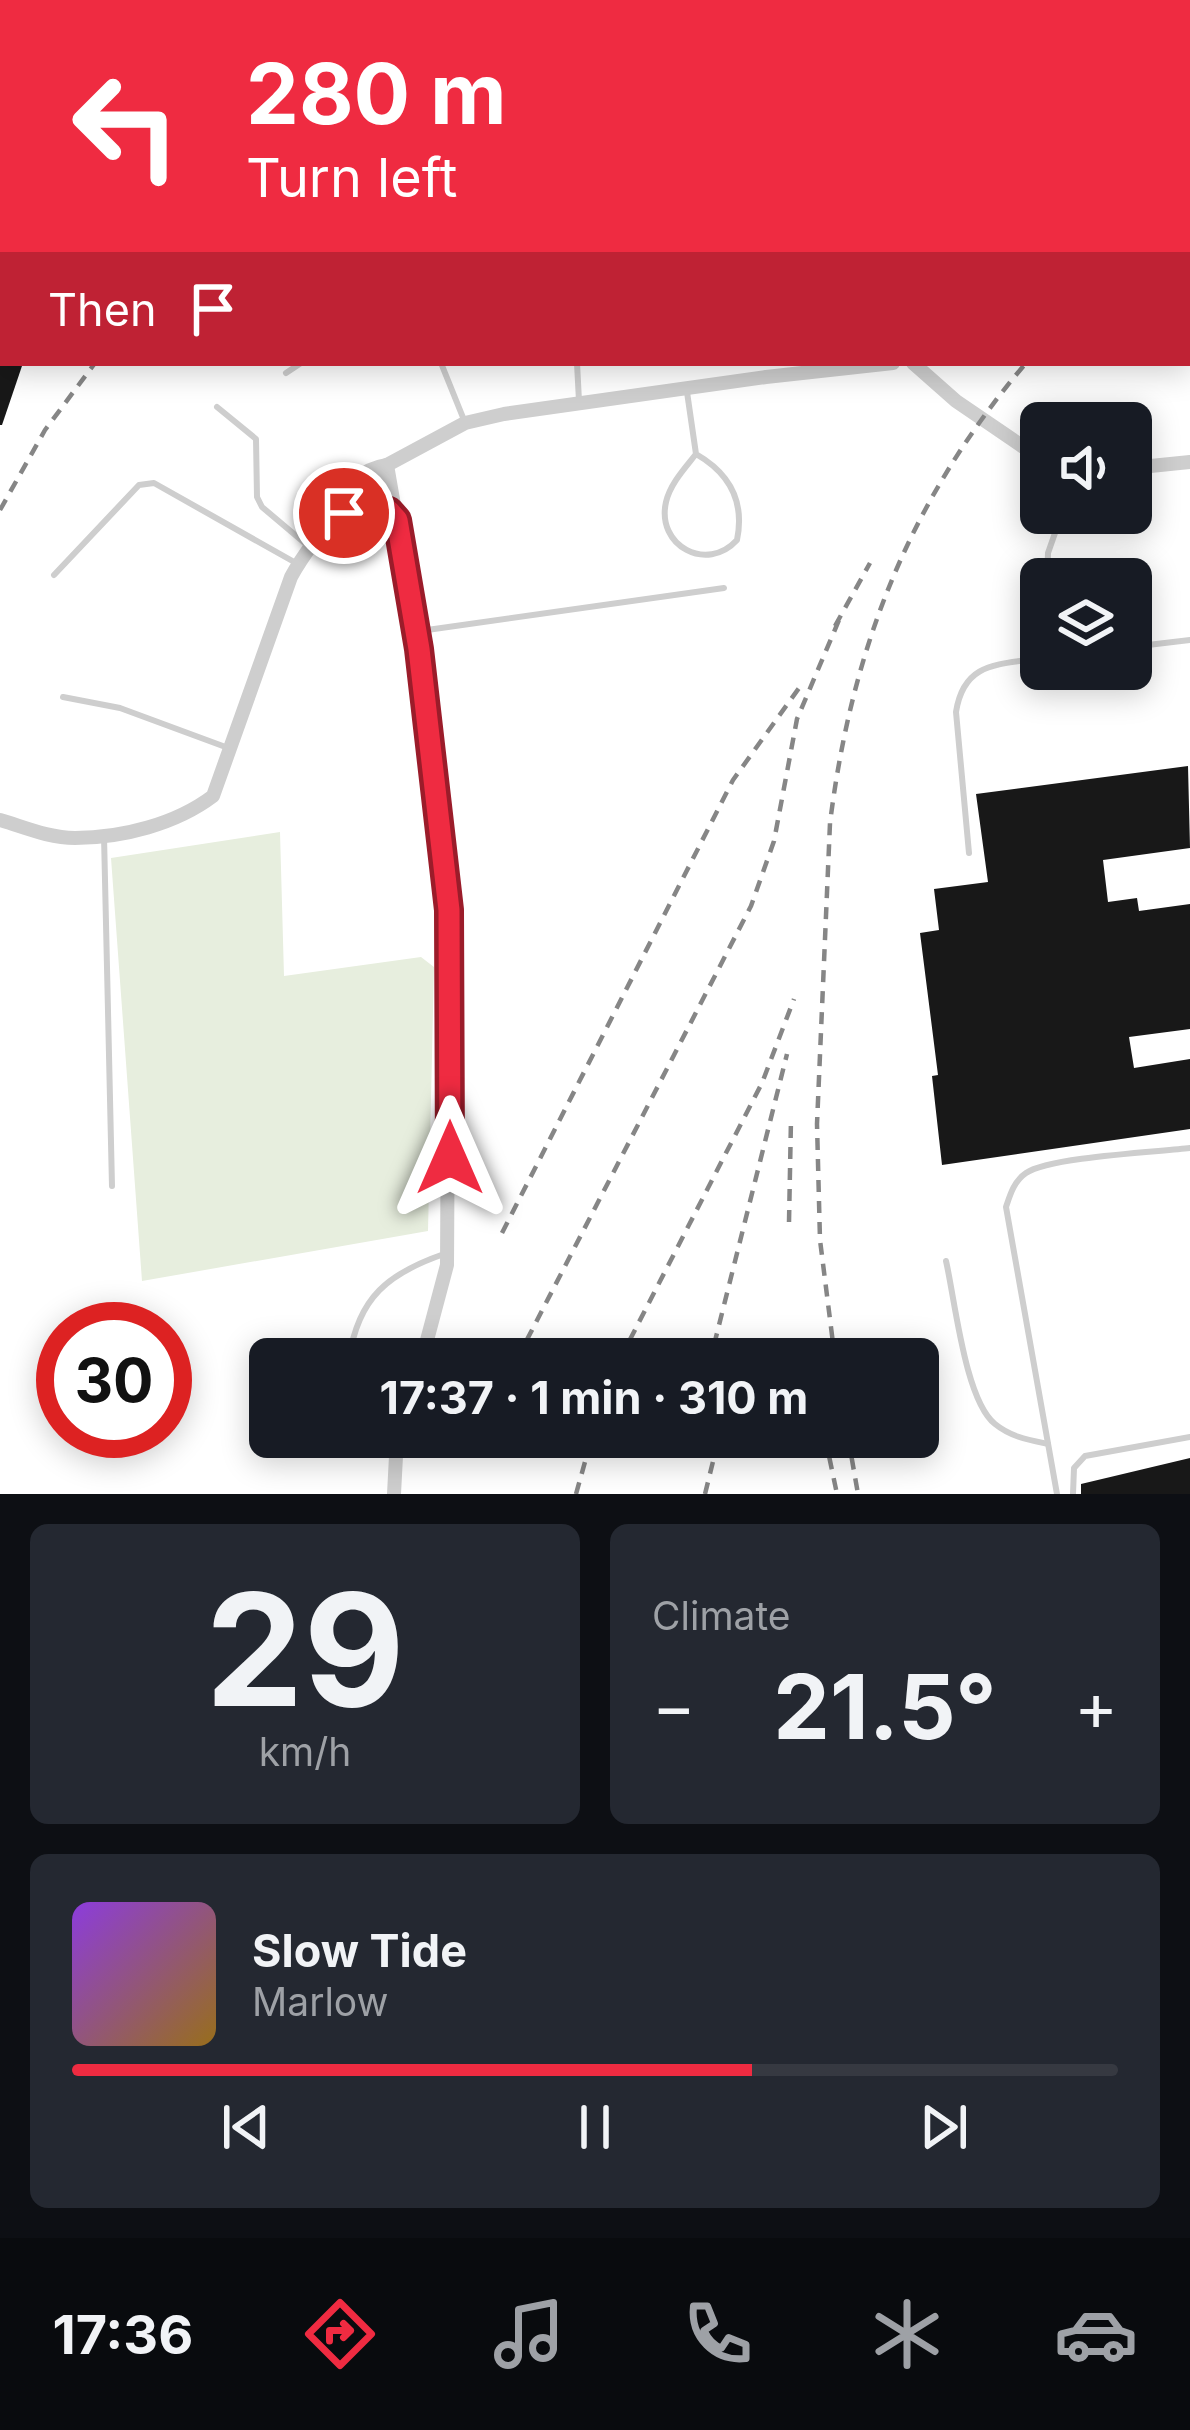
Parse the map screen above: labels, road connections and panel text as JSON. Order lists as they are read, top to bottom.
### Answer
{
  "page": {
    "turn": ["280 m", "Turn left"],
    "then": "Then",
    "limit": "30",
    "trip": "17:37 · 1 min · 310 m",
    "tile": [
      ["29", "km/h"],
      "Climate"
    ],
    "heat": ["−", "21.5°", "+"],
    "song": ["Slow Tide", "Marlow"],
    "tabs": "17:36"
  }
}
